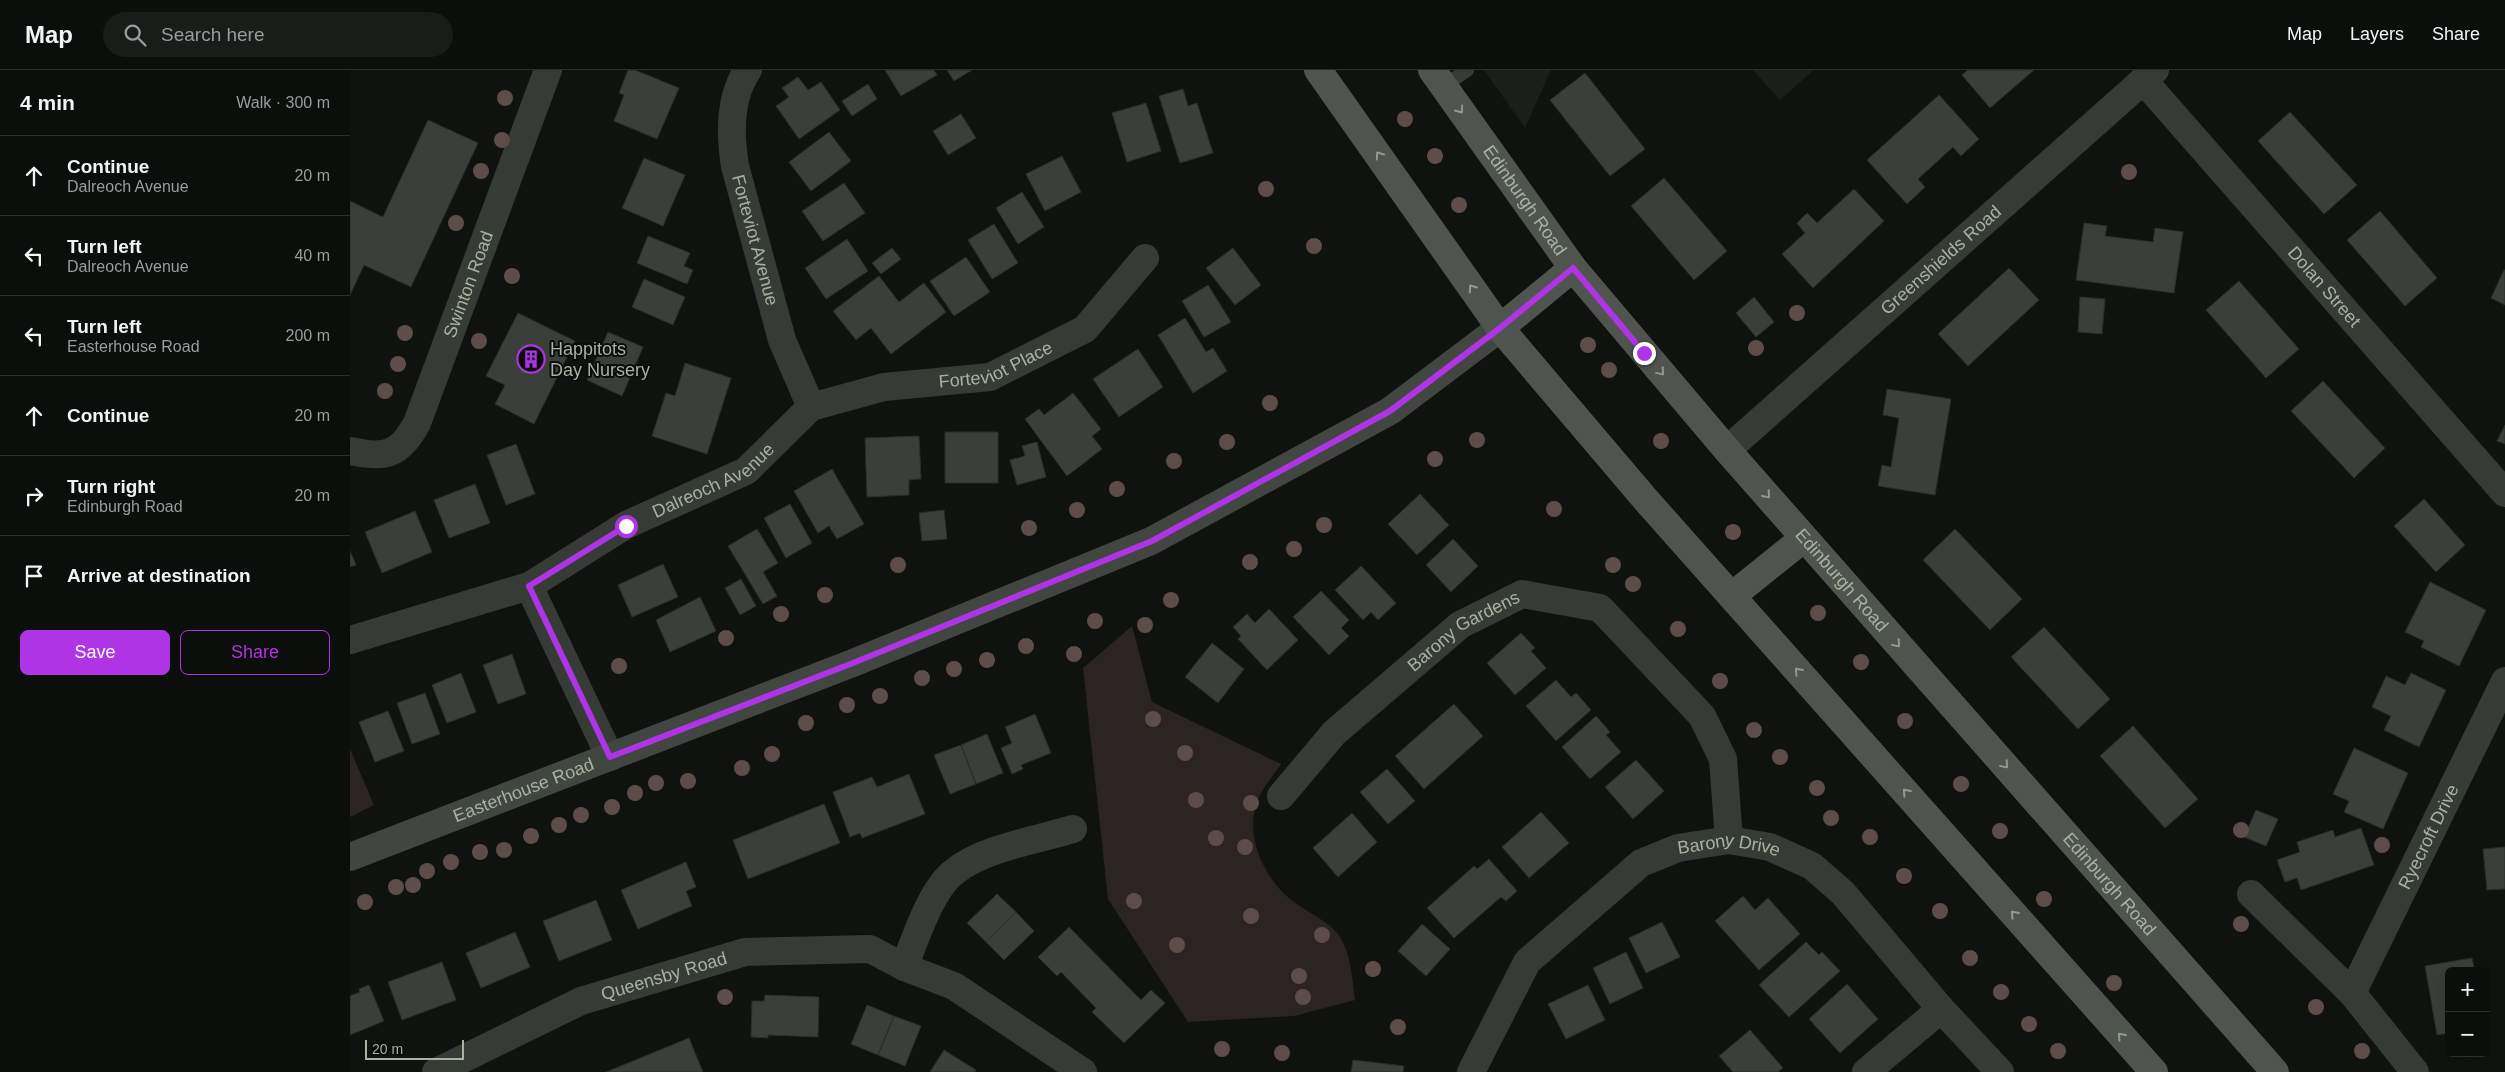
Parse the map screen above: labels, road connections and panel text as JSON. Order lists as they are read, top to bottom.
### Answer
{
  "streets": {
    "main road": ["Edinburgh Road"],
    "street": [
      "Forteviot Avenue",
      "Greenshields Road",
      "Swinton Road",
      "Dolan Street",
      "Forteviot Place",
      "Dalreoch Avenue",
      "Barony Gardens",
      "Easterhouse Road",
      "Ryecroft Drive",
      "Barony Drive",
      "Queensby Road"
    ]
  },
  "crossings": [
    ["Edinburgh Road", "Greenshields Road"],
    ["Forteviot Avenue", "Forteviot Place"],
    ["Forteviot Avenue", "Dalreoch Avenue"],
    ["Greenshields Road", "Dolan Street"],
    ["Forteviot Place", "Dalreoch Avenue"],
    ["Barony Gardens", "Barony Drive"]
  ],
  "places": {
    "building": ["Happitots Day Nursery"]
  },
  "scale_bar": "20 m",
  "page": {
    "header": "Map",
    "search": "Search here",
    "nav": ["Map", "Layers", "Share"],
    "heading": ["4 min", "Walk · 300 m"],
    "list": [
      ["Continue", "Dalreoch Avenue", "20 m"],
      ["Turn left", "Dalreoch Avenue", "40 m"],
      ["Turn left", "Easterhouse Road", "200 m"],
      ["Continue", "20 m"],
      ["Turn right", "Edinburgh Road", "20 m"],
      "Arrive at destination"
    ],
    "buttons": ["Save", "Share"],
    "map_buttons": ["+", "−"],
    "scale": "20 m"
  }
}
